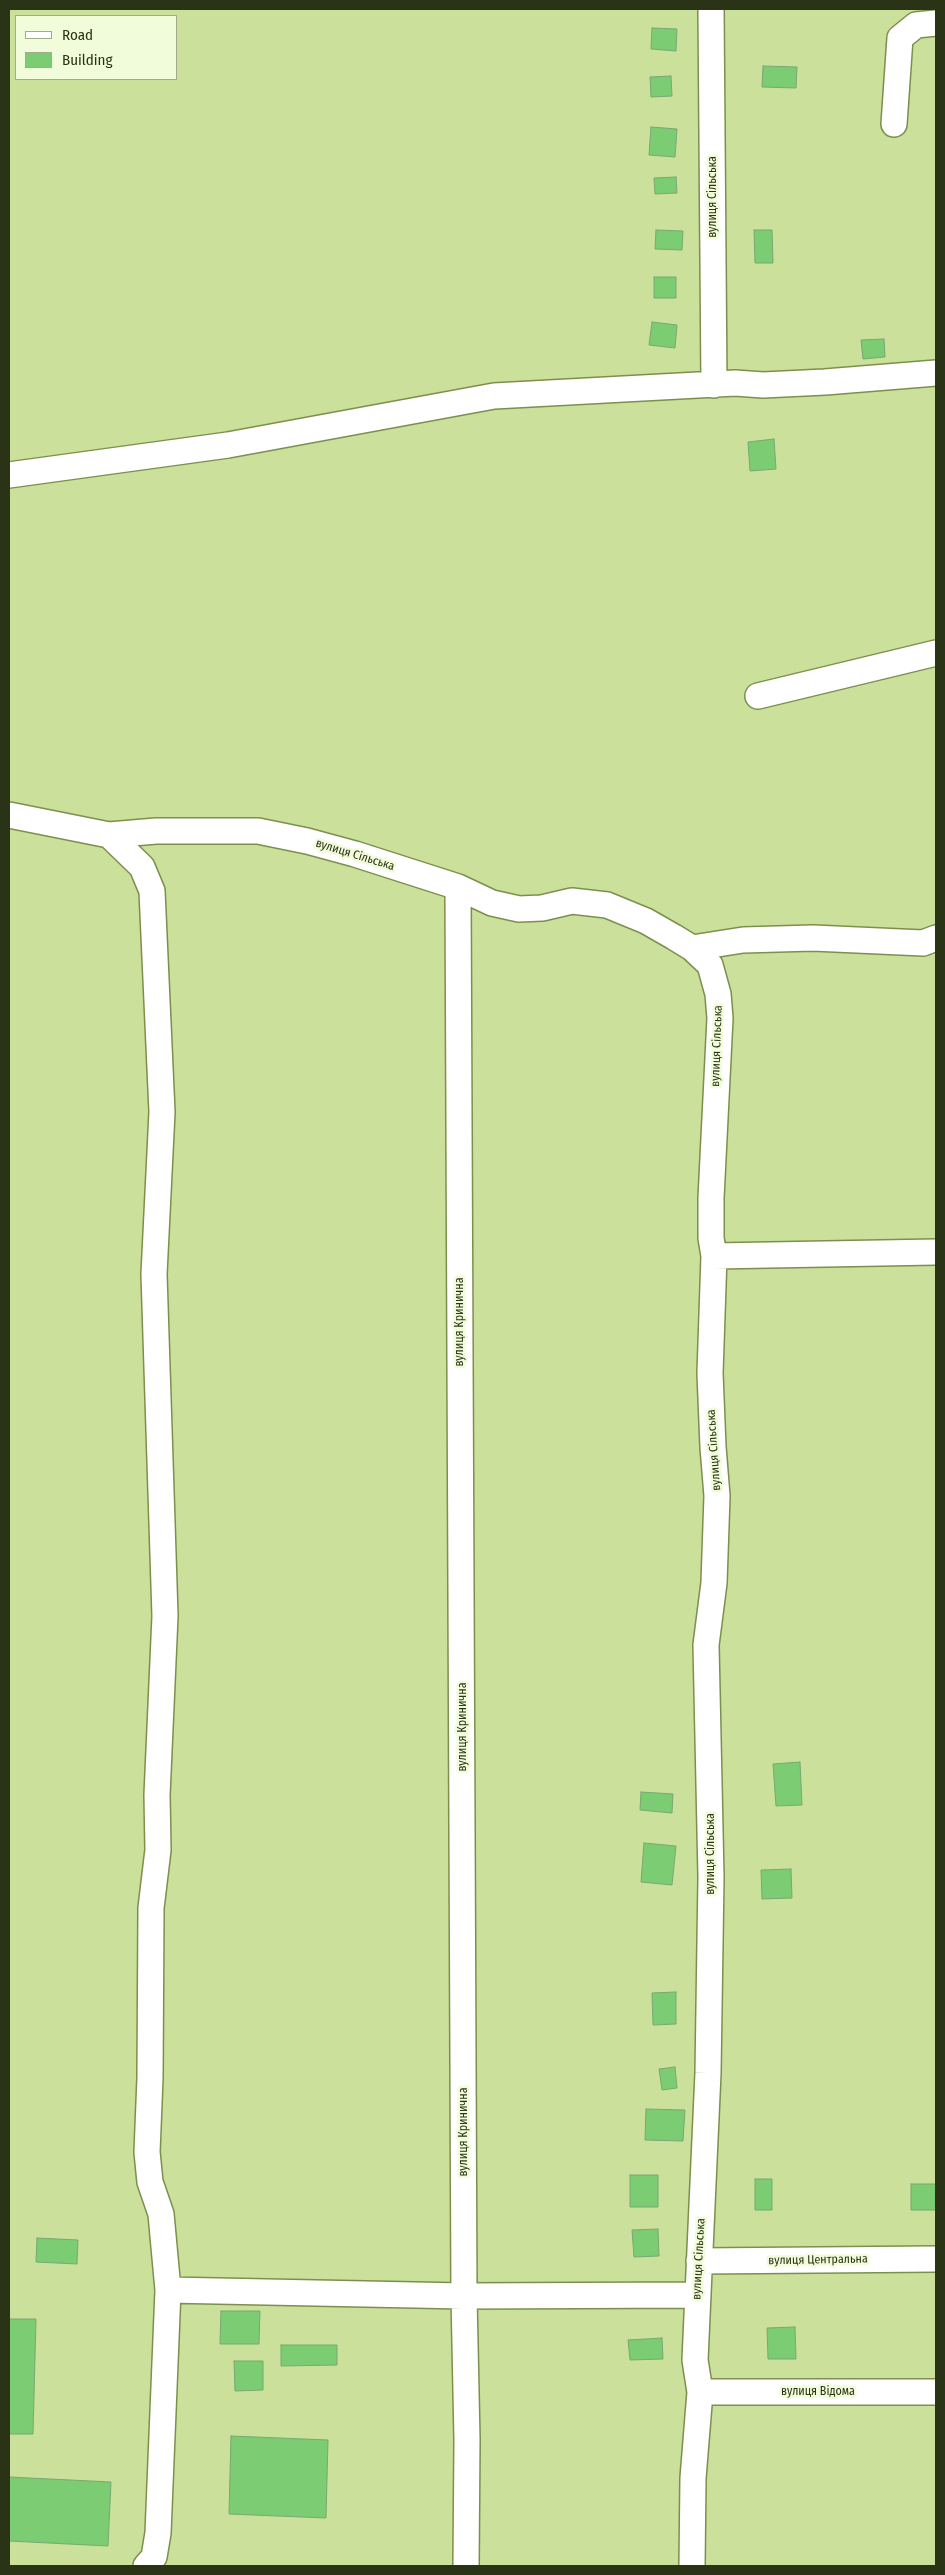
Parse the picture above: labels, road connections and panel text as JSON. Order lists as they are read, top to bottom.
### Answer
{
  "streets": {
    "street": [
      "вулиця Сільська",
      "вулиця Кринична",
      "вулиця Центральна",
      "вулиця Відома"
    ]
  },
  "crossings": [
    ["вулиця Сільська", "вулиця Кринична"],
    ["вулиця Сільська", "вулиця Центральна"],
    ["вулиця Сільська", "вулиця Відома"]
  ],
  "legend": ["Road", "Building"]
}
